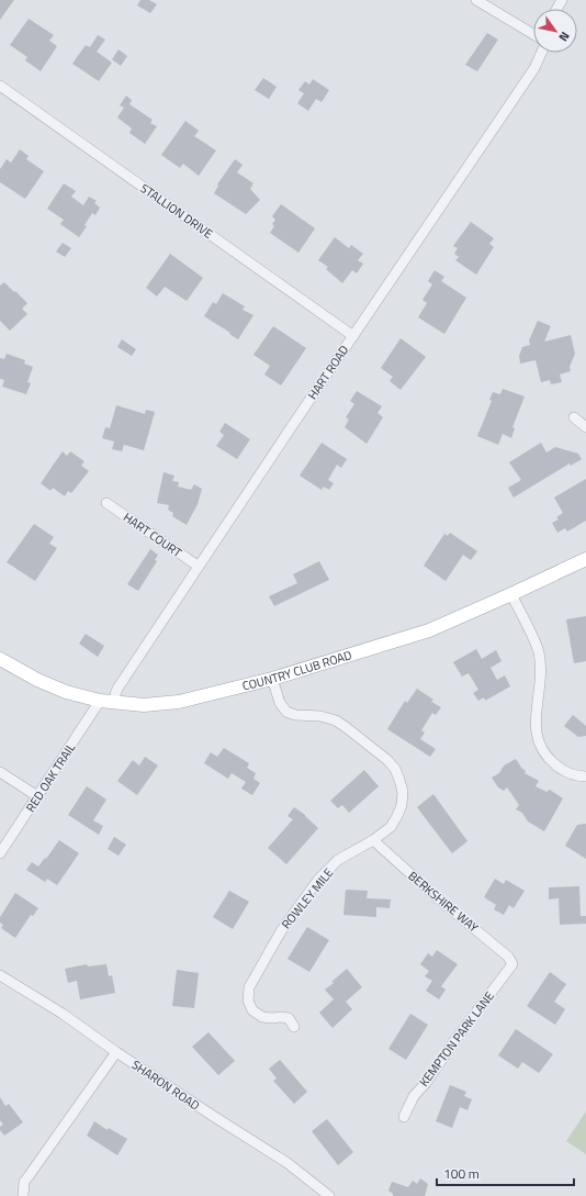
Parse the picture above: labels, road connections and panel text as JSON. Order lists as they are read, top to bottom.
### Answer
{
  "streets": {
    "main road": ["COUNTRY CLUB ROAD"],
    "street": [
      "STALLION DRIVE",
      "HART ROAD",
      "HART COURT",
      "RED OAK TRAIL",
      "ROWLEY MILE",
      "BERKSHIRE WAY",
      "KEMPTON PARK LANE",
      "SHARON ROAD"
    ]
  },
  "crossings": [
    ["STALLION DRIVE", "HART ROAD"],
    ["HART ROAD", "HART COURT"],
    ["HART ROAD", "COUNTRY CLUB ROAD"],
    ["COUNTRY CLUB ROAD", "RED OAK TRAIL"],
    ["COUNTRY CLUB ROAD", "ROWLEY MILE"],
    ["ROWLEY MILE", "BERKSHIRE WAY"],
    ["BERKSHIRE WAY", "KEMPTON PARK LANE"]
  ],
  "scale_bar": "100 m",
  "north": "bottom right"
}
